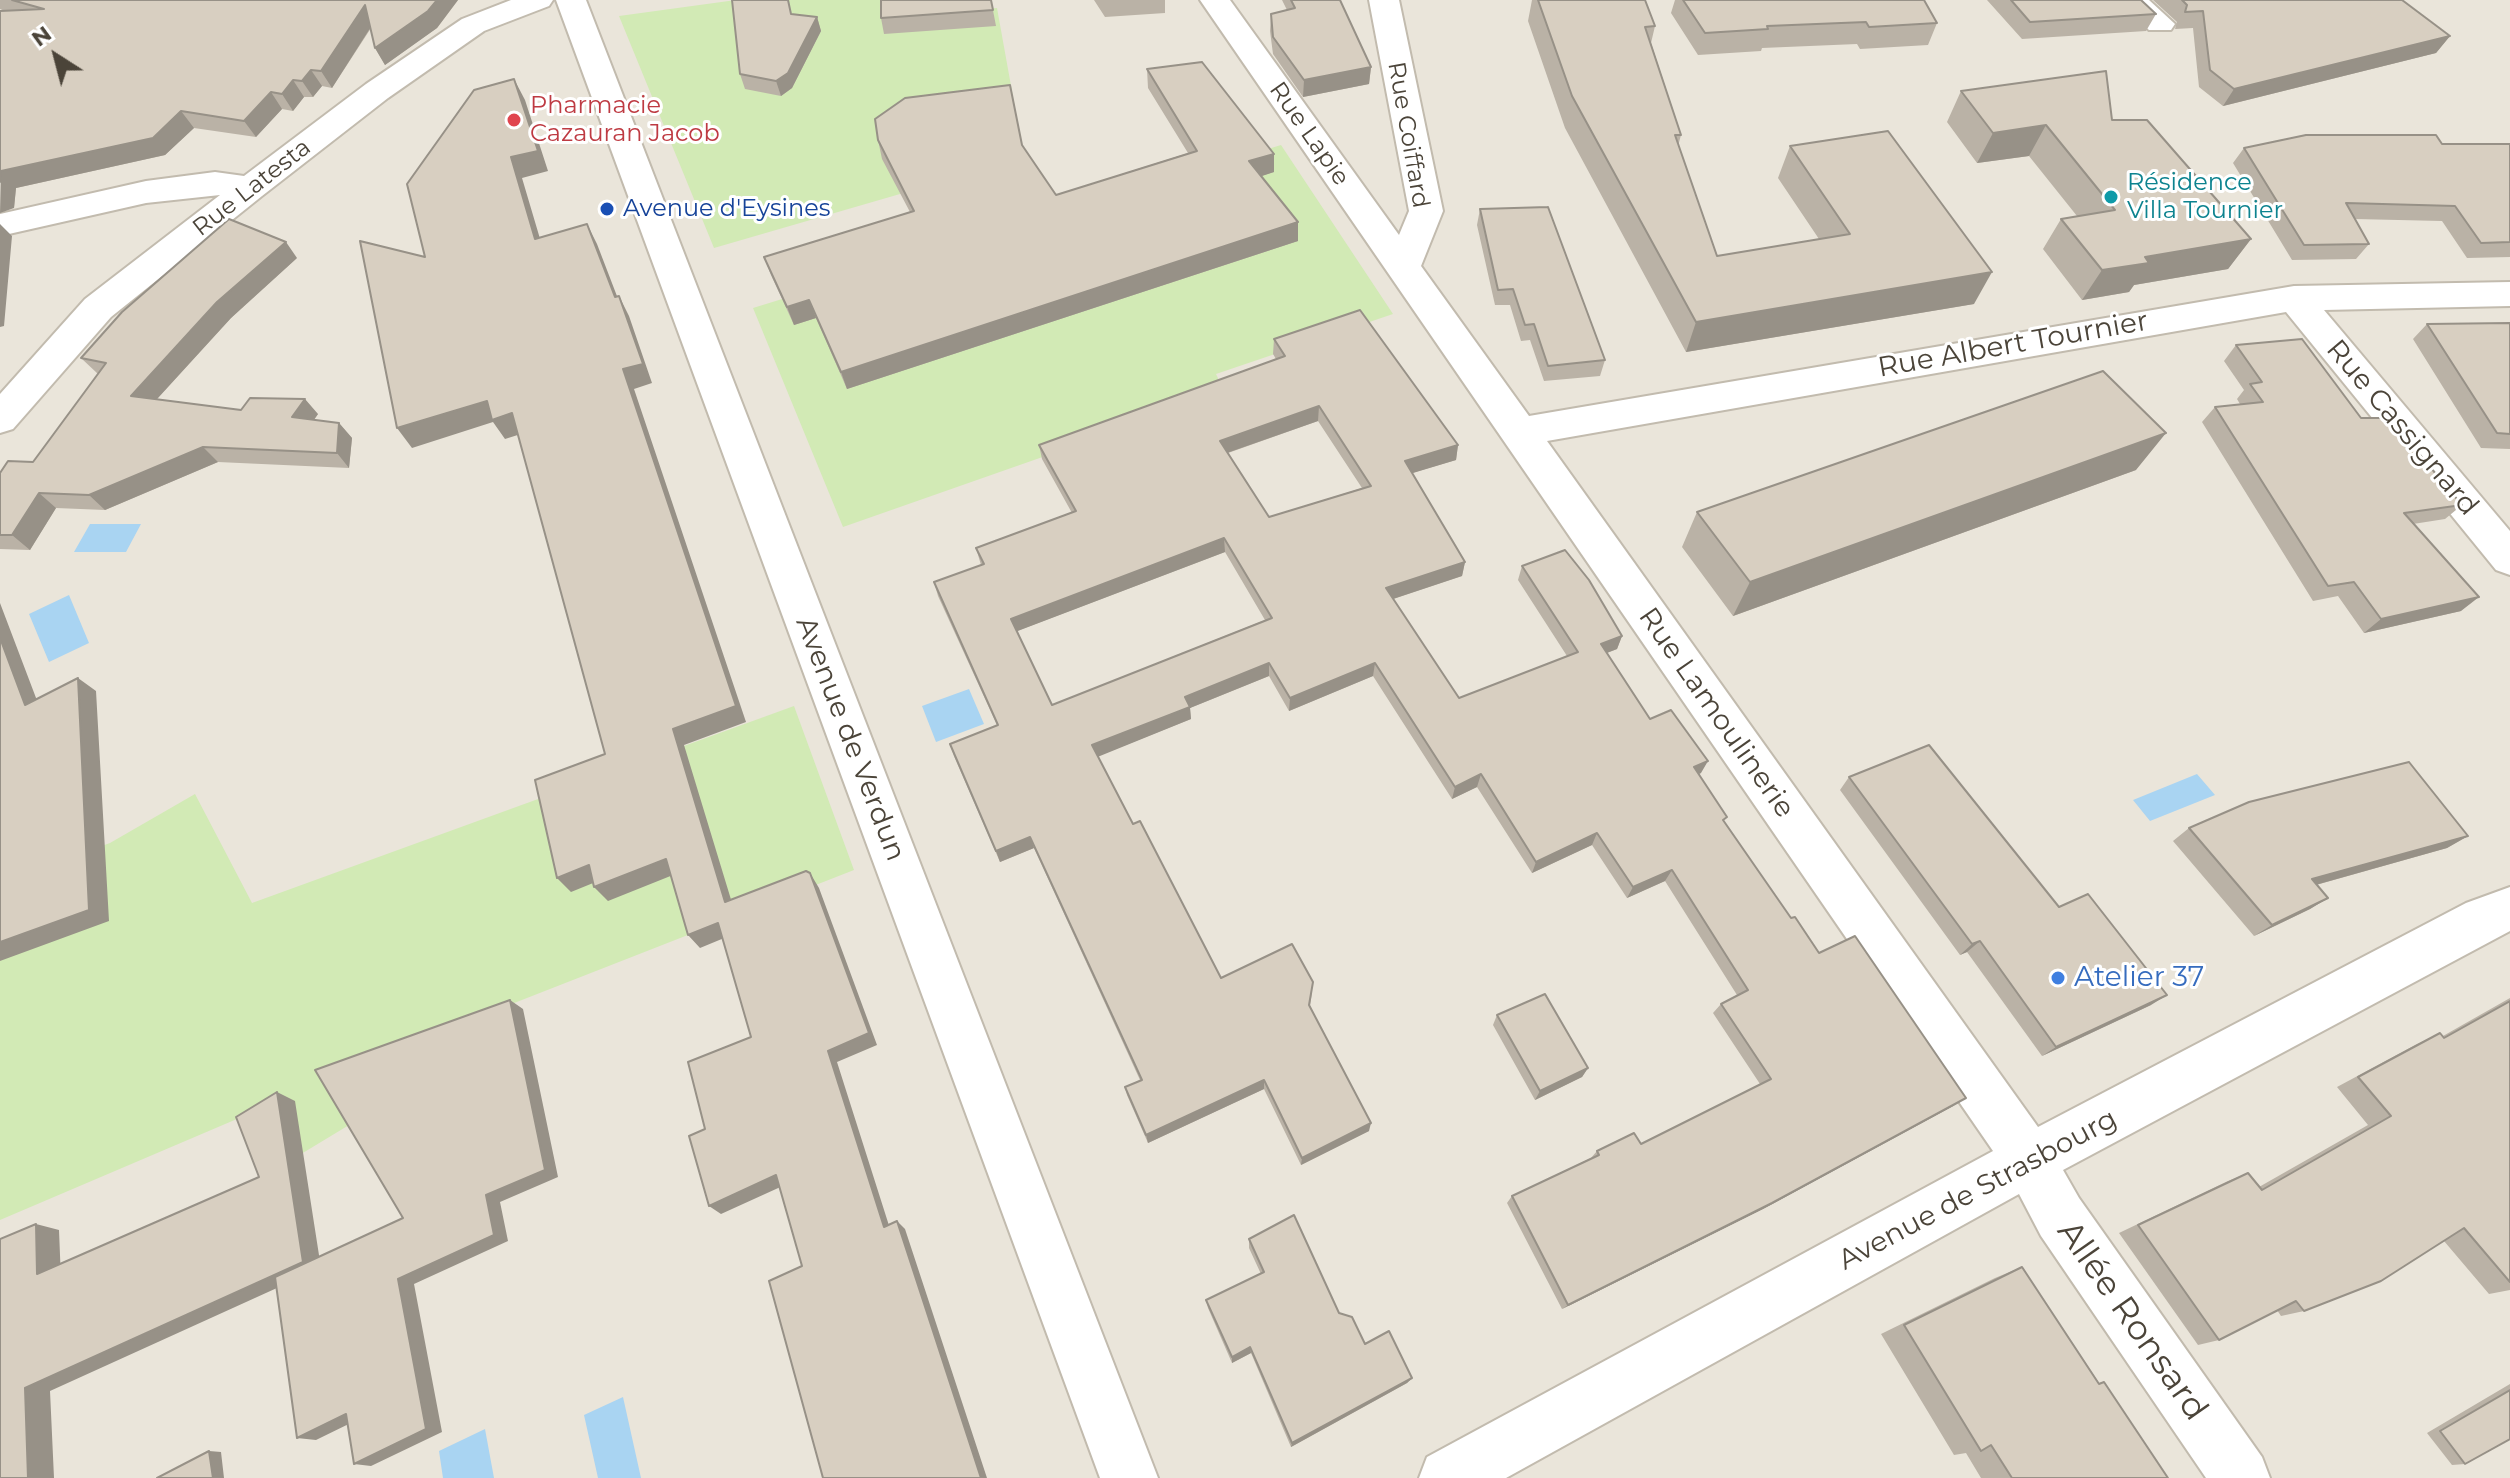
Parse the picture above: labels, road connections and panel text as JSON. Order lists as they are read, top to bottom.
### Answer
{
  "streets": {
    "street": [
      "Rue Lapie",
      "Rue Coiffard",
      "Rue Latesta",
      "Rue Albert Tournier",
      "Rue Cassignard",
      "Rue Lamoulinerie",
      "Avenue de Verdun",
      "Avenue de Strasbourg",
      "Allée Ronsard"
    ]
  },
  "crossings": [
    ["Rue Lapie", "Rue Coiffard"],
    ["Rue Lapie", "Rue Lamoulinerie"],
    ["Rue Coiffard", "Rue Lamoulinerie"],
    ["Rue Albert Tournier", "Rue Cassignard"],
    ["Rue Albert Tournier", "Rue Lamoulinerie"],
    ["Rue Lamoulinerie", "Avenue de Strasbourg"],
    ["Rue Lamoulinerie", "Allée Ronsard"],
    ["Avenue de Strasbourg", "Allée Ronsard"]
  ],
  "places": [
    "Pharmacie Cazauran Jacob",
    "Résidence Villa Tournier",
    "Avenue d'Eysines",
    "Atelier 37"
  ],
  "north": "top left"
}
